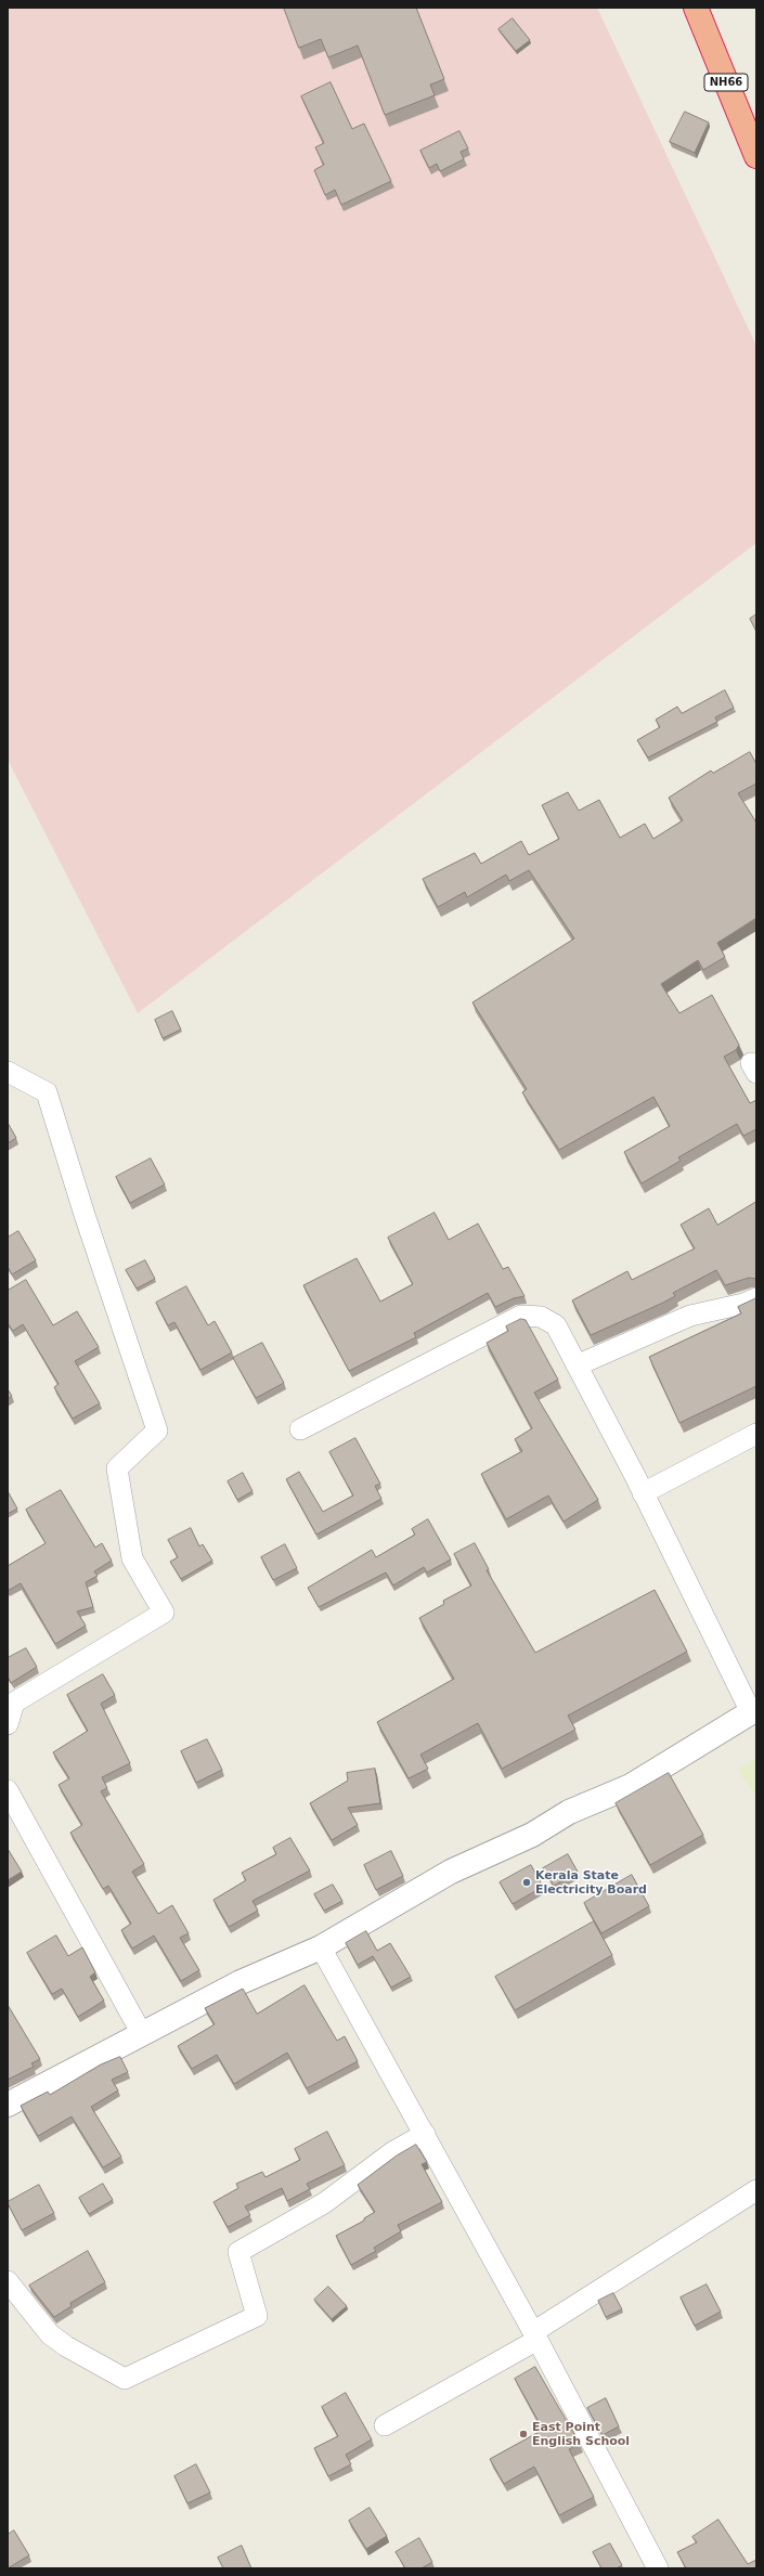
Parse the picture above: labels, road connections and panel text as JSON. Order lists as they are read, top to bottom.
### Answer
{
  "streets": {
    "highway": ["NH66"]
  },
  "places": ["Kerala State Electricity Board", "East Point English School"]
}
